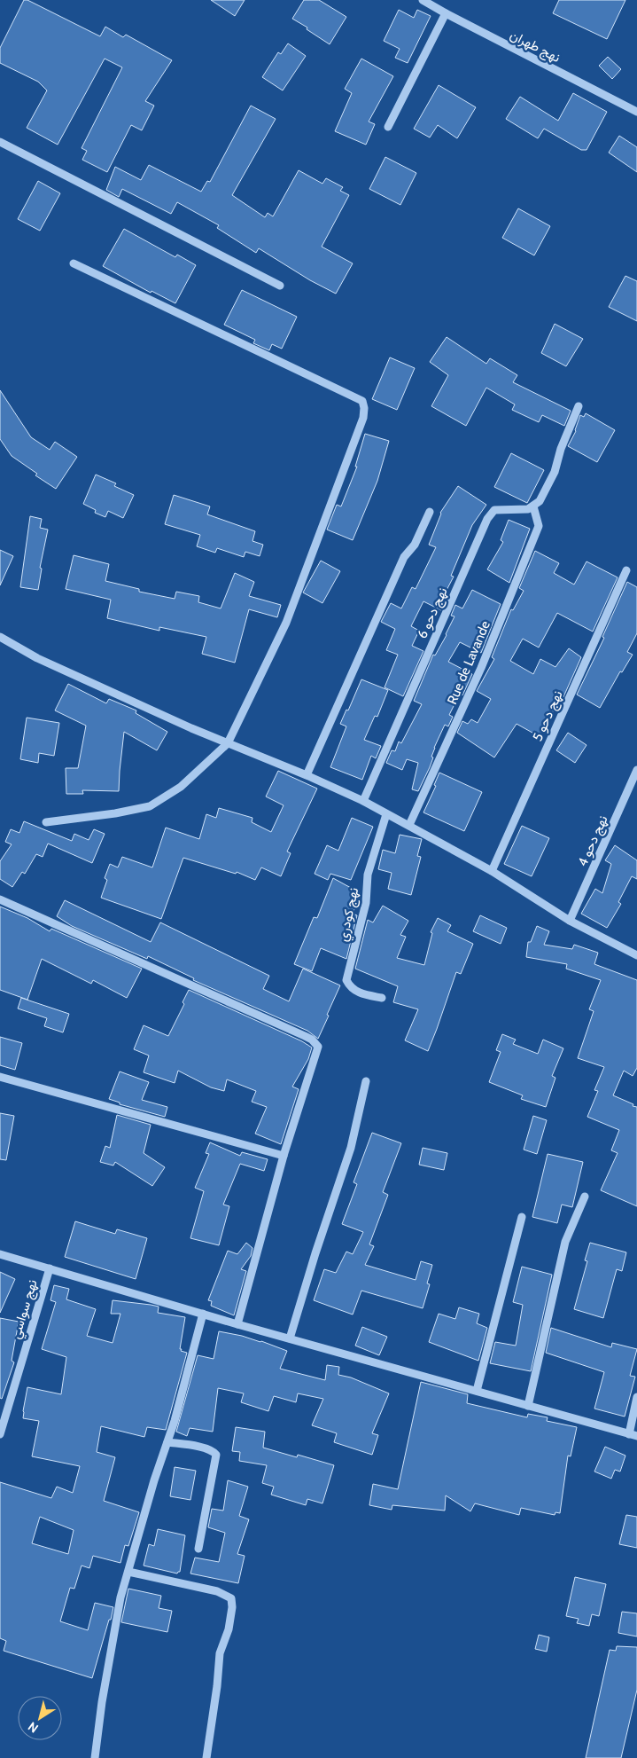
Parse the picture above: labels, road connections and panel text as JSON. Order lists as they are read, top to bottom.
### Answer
{
  "streets": {
    "street": [
      "نهج طهران",
      "نهج دحو 6",
      "Rue de Lavande",
      "نهج دحو 5",
      "نهج دحو 4",
      "نهج كودري",
      "نهج سواسي"
    ]
  },
  "crossings": [
    ["نهج دحو 6", "Rue de Lavande"]
  ],
  "north": "bottom left"
}
